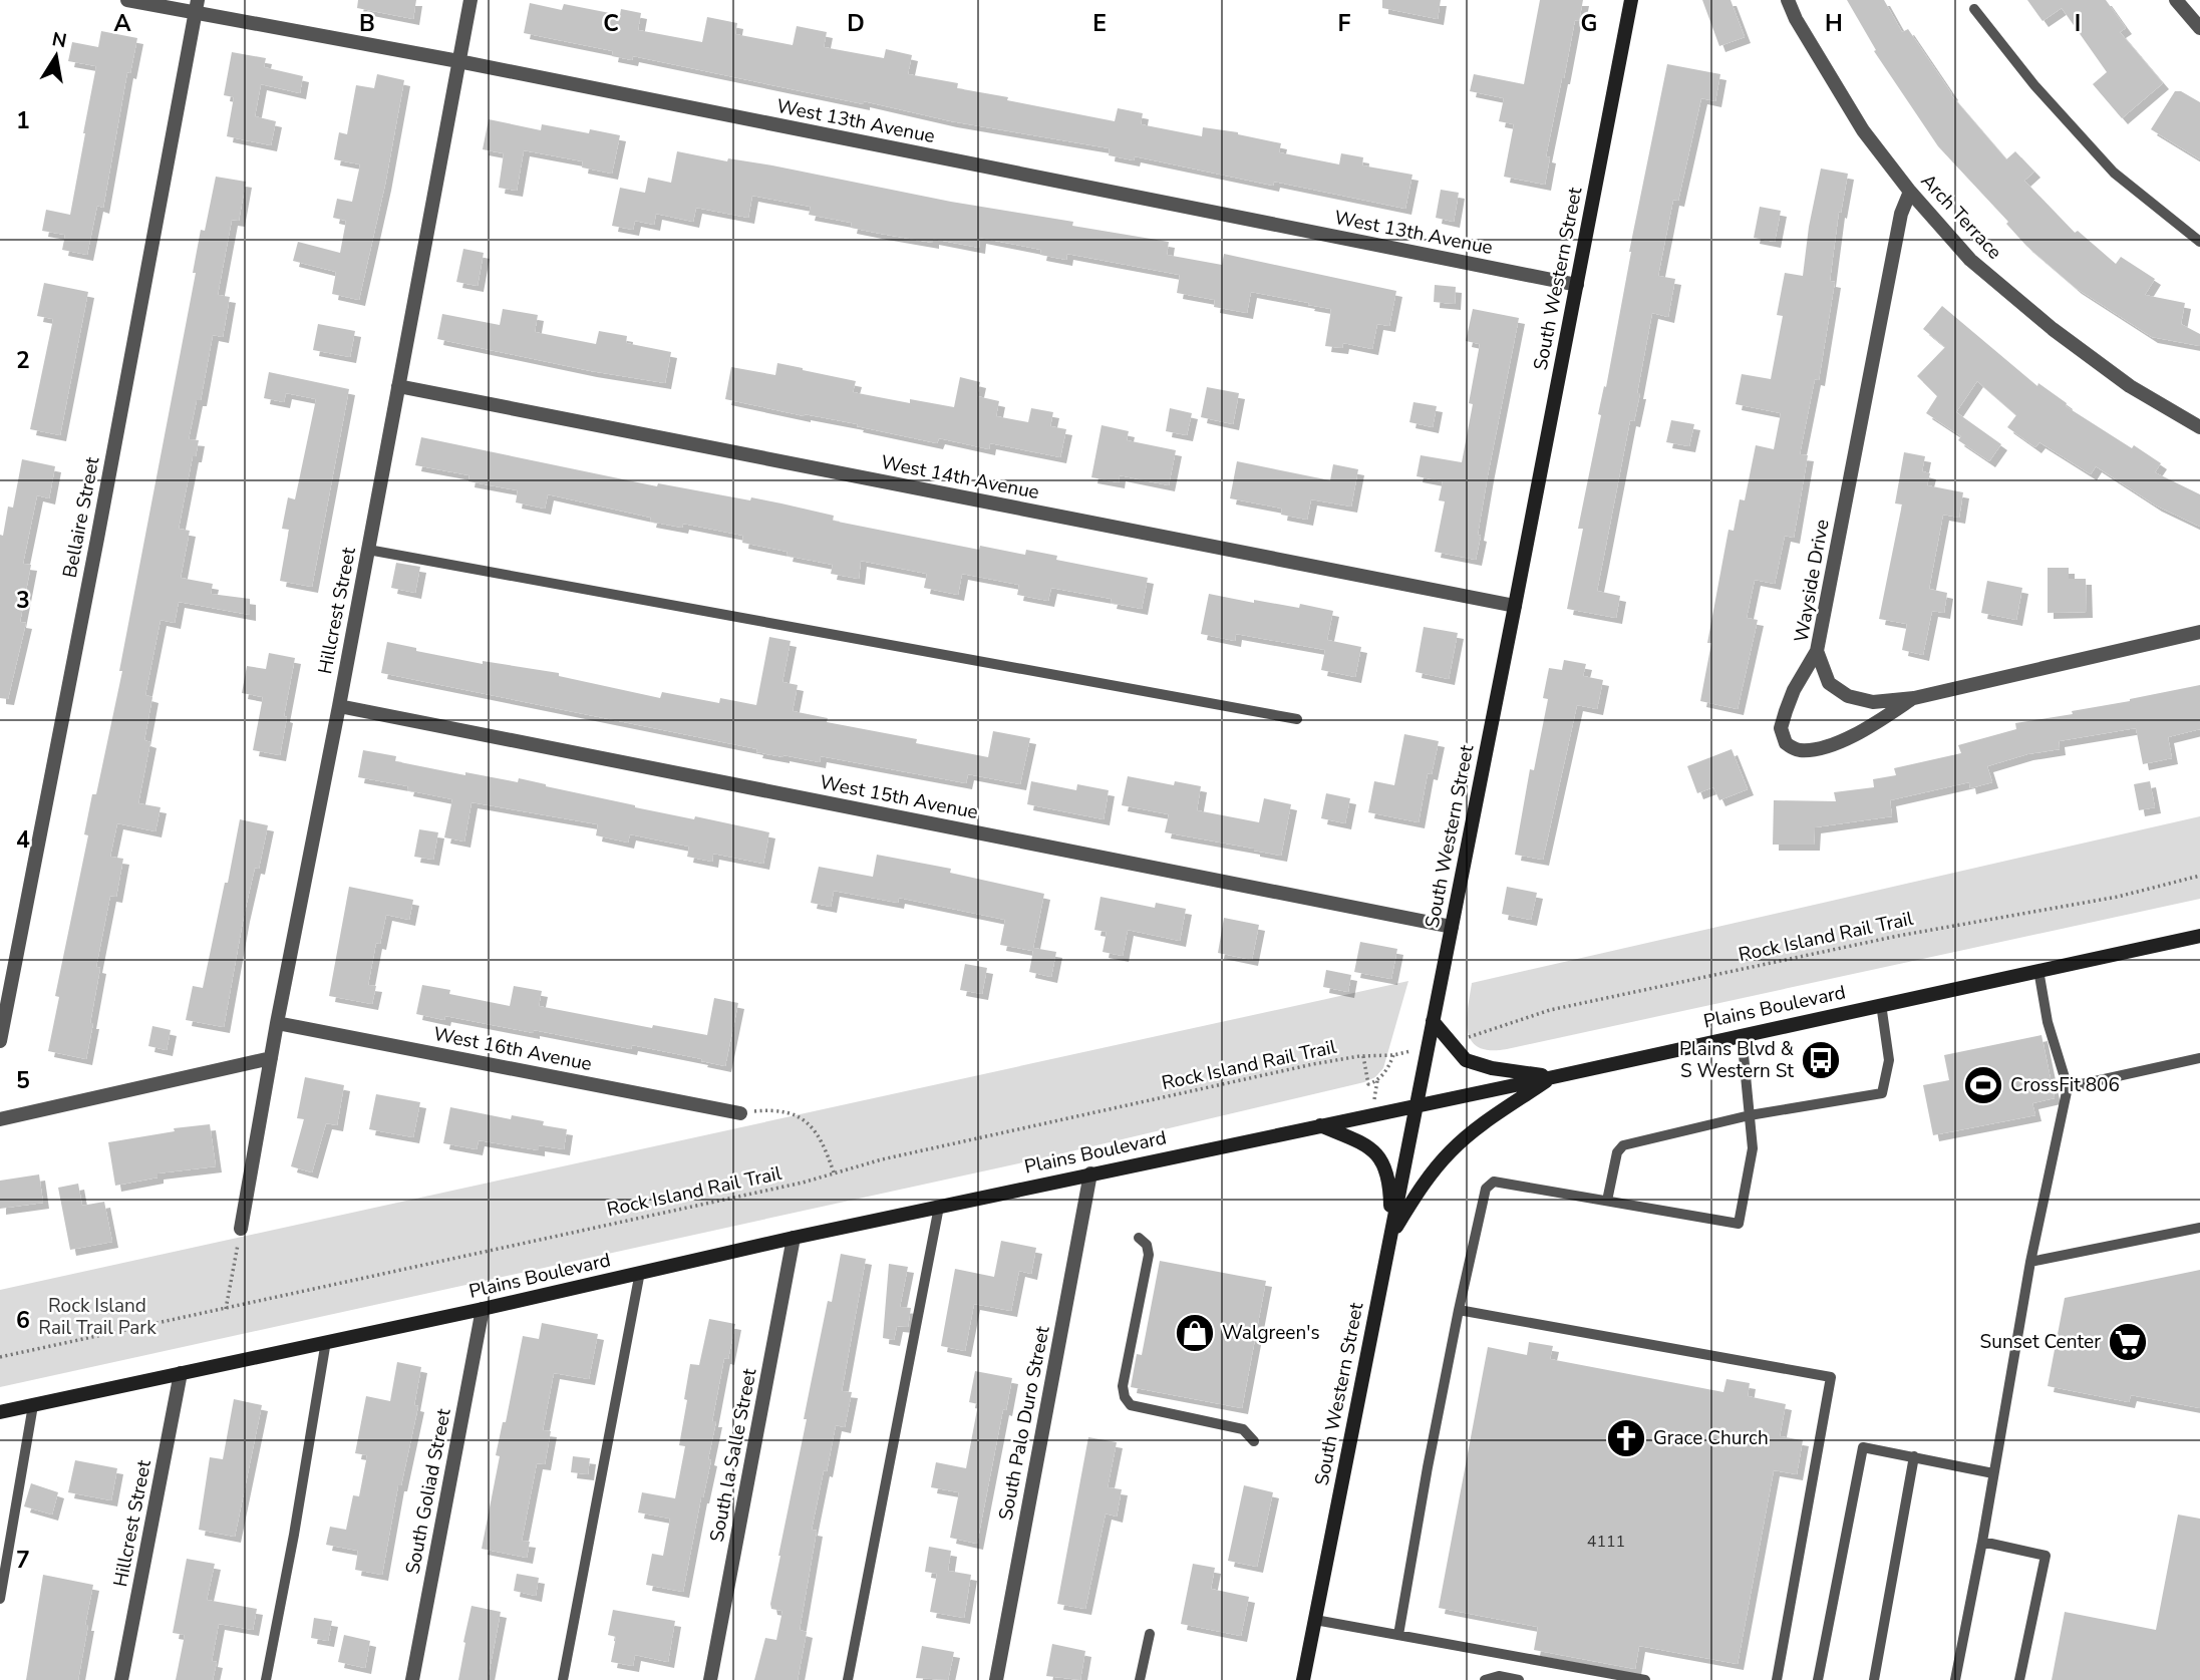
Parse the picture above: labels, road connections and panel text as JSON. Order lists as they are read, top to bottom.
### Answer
{
  "streets": {
    "main road": ["South Western Street", "Plains Boulevard"],
    "street": [
      "West 13th Avenue",
      "Arch Terrace",
      "West 14th Avenue",
      "Bellaire Street",
      "Wayside Drive",
      "Hillcrest Street",
      "West 15th Avenue",
      "West 16th Avenue",
      "South Palo Duro Street",
      "South la Salle Street",
      "South Goliad Street"
    ],
    "path": ["Rock Island Rail Trail"]
  },
  "crossings": [
    ["West 13th Avenue", "South Western Street"],
    ["West 13th Avenue", "Bellaire Street"],
    ["West 13th Avenue", "Hillcrest Street"],
    ["Arch Terrace", "Wayside Drive"],
    ["South Western Street", "West 14th Avenue"],
    ["South Western Street", "West 15th Avenue"],
    ["South Western Street", "Plains Boulevard"],
    ["West 14th Avenue", "Hillcrest Street"],
    ["Hillcrest Street", "West 15th Avenue"],
    ["Hillcrest Street", "Plains Boulevard"],
    ["Hillcrest Street", "West 16th Avenue"],
    ["Plains Boulevard", "South Palo Duro Street"],
    ["Plains Boulevard", "South la Salle Street"],
    ["Plains Boulevard", "South Goliad Street"]
  ],
  "parks": ["Rock Island Rail Trail Park"],
  "places": {
    "bus stop": ["Plains Blvd & S Western St"],
    "sports": ["CrossFit 806"],
    "shop": ["Walgreen's"],
    "supermarket": ["Sunset Center"],
    "church": ["Grace Church"]
  },
  "house_numbers": ["4111"],
  "north": "top",
  "grid": {
    "columns": [
      "A",
      "B",
      "C",
      "D",
      "E",
      "F",
      "G",
      "H",
      "I"
    ],
    "rows": [
      "1",
      "2",
      "3",
      "4",
      "5",
      "6",
      "7"
    ]
  }
}
